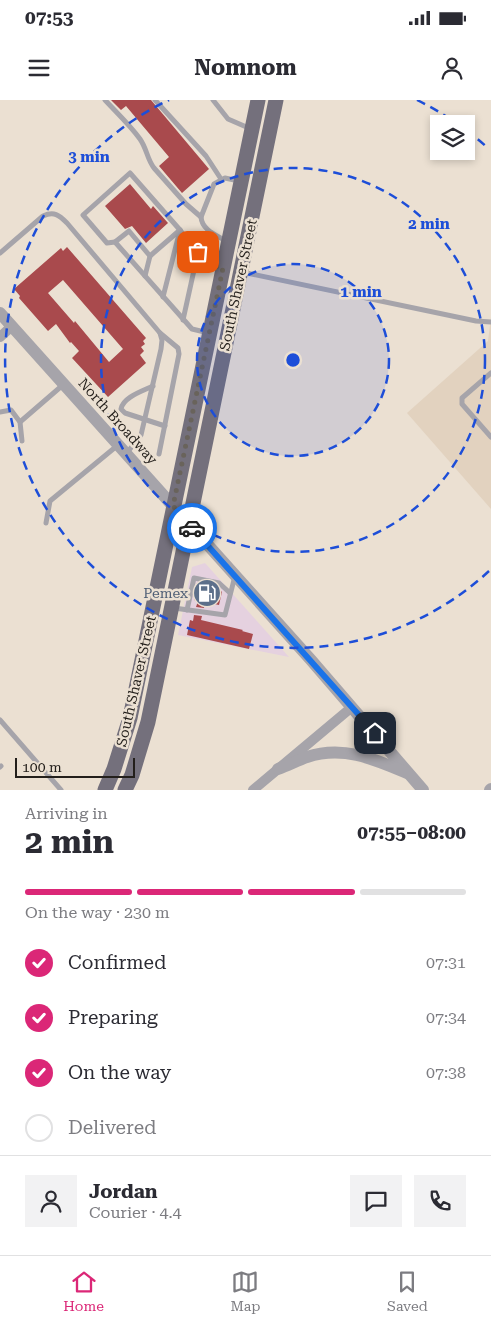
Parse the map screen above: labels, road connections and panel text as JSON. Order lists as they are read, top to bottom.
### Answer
{
  "streets": {
    "main road": ["South Shaver Street"],
    "street": ["North Broadway"]
  },
  "crossings": [
    ["South Shaver Street", "North Broadway"]
  ],
  "places": {
    "fuel station": ["Pemex"]
  },
  "scale_bar": "100 m",
  "page": {
    "status": "07:53",
    "header": "Nomnom",
    "scale": "100 m",
    "heading": ["2 min", "Arriving in", "07:55–08:00"],
    "panel": ["Jordan", "Courier · 4.4"],
    "bar": "On the way · 230 m",
    "list": [
      ["Confirmed", "07:31"],
      ["Preparing", "07:34"],
      ["On the way", "07:38"],
      "Delivered"
    ],
    "tabs": ["Home", "Map", "Saved"]
  },
  "rings": ["3 min", "2 min", "1 min"]
}
